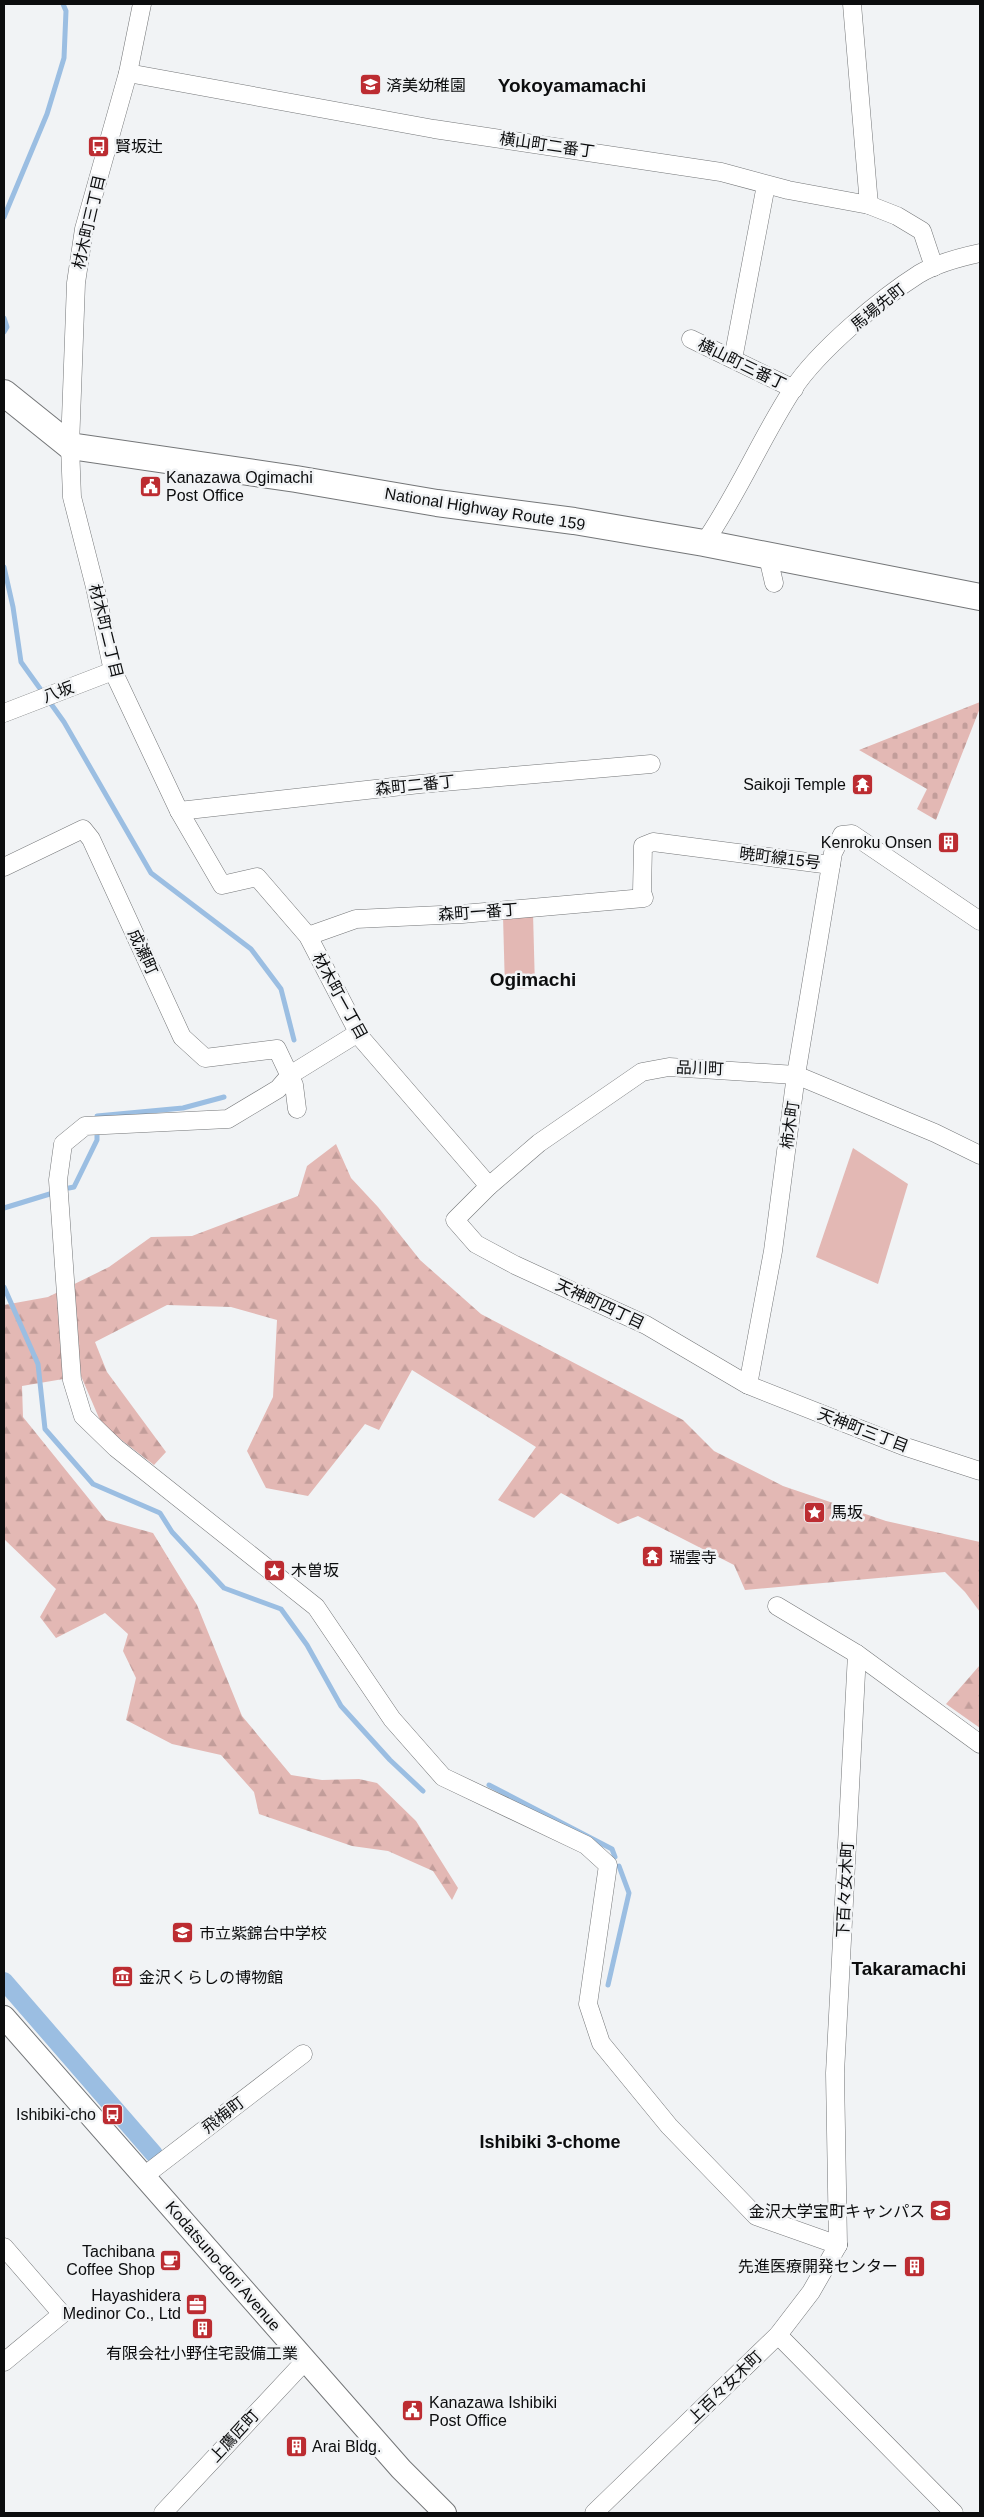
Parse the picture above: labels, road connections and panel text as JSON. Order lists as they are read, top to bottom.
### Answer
{
  "streets": {
    "highway": ["National Highway Route 159"],
    "main road": ["Kodatsuno-dori Avenue"],
    "street": [
      "横山町二番丁",
      "材木町三丁目",
      "馬場先町",
      "横山町三番丁",
      "材木町二丁目",
      "八坂",
      "森町二番丁",
      "暁町線15号",
      "森町一番丁",
      "成瀬町",
      "材木町一丁目",
      "品川町",
      "柿木町",
      "天神町四丁目",
      "天神町三丁目",
      "下百々女木町",
      "飛梅町",
      "上百々女木町",
      "上鷹匠町"
    ]
  },
  "crossings": [
    ["横山町二番丁", "材木町三丁目"],
    ["横山町二番丁", "馬場先町"],
    ["材木町三丁目", "National Highway Route 159"],
    ["材木町三丁目", "材木町二丁目"],
    ["馬場先町", "横山町三番丁"],
    ["馬場先町", "National Highway Route 159"],
    ["National Highway Route 159", "材木町二丁目"],
    ["材木町二丁目", "八坂"],
    ["材木町二丁目", "森町二番丁"],
    ["材木町二丁目", "材木町一丁目"],
    ["暁町線15号", "森町一番丁"],
    ["暁町線15号", "柿木町"],
    ["森町一番丁", "材木町一丁目"],
    ["材木町一丁目", "品川町"],
    ["品川町", "柿木町"],
    ["品川町", "天神町四丁目"],
    ["柿木町", "天神町四丁目"],
    ["柿木町", "天神町三丁目"],
    ["天神町四丁目", "天神町三丁目"],
    ["下百々女木町", "上百々女木町"],
    ["飛梅町", "Kodatsuno-dori Avenue"],
    ["Kodatsuno-dori Avenue", "上鷹匠町"]
  ],
  "districts": [
    "Yokoyamamachi",
    "Ogimachi",
    "Takaramachi",
    "Ishibiki 3-chome"
  ],
  "places": {
    "school or university": ["済美幼稚園", "市立紫錦台中学校", "金沢大学宝町キャンパス"],
    "bus stop": ["賢坂辻", "Ishibiki-cho"],
    "public building": ["Kanazawa Ogimachi Post Office", "Kanazawa Ishibiki Post Office"],
    "temple": ["Saikoji Temple", "瑞雲寺"],
    "building": [
      "Kenroku Onsen",
      "先進医療開発センター",
      "有限会社小野住宅設備工業",
      "Arai Bldg."
    ],
    "place": ["馬坂", "木曽坂"],
    "museum": ["金沢くらしの博物館"],
    "cafe": ["Tachibana Coffee Shop"],
    "office": ["Hayashidera Medinor Co., Ltd"]
  }
}
